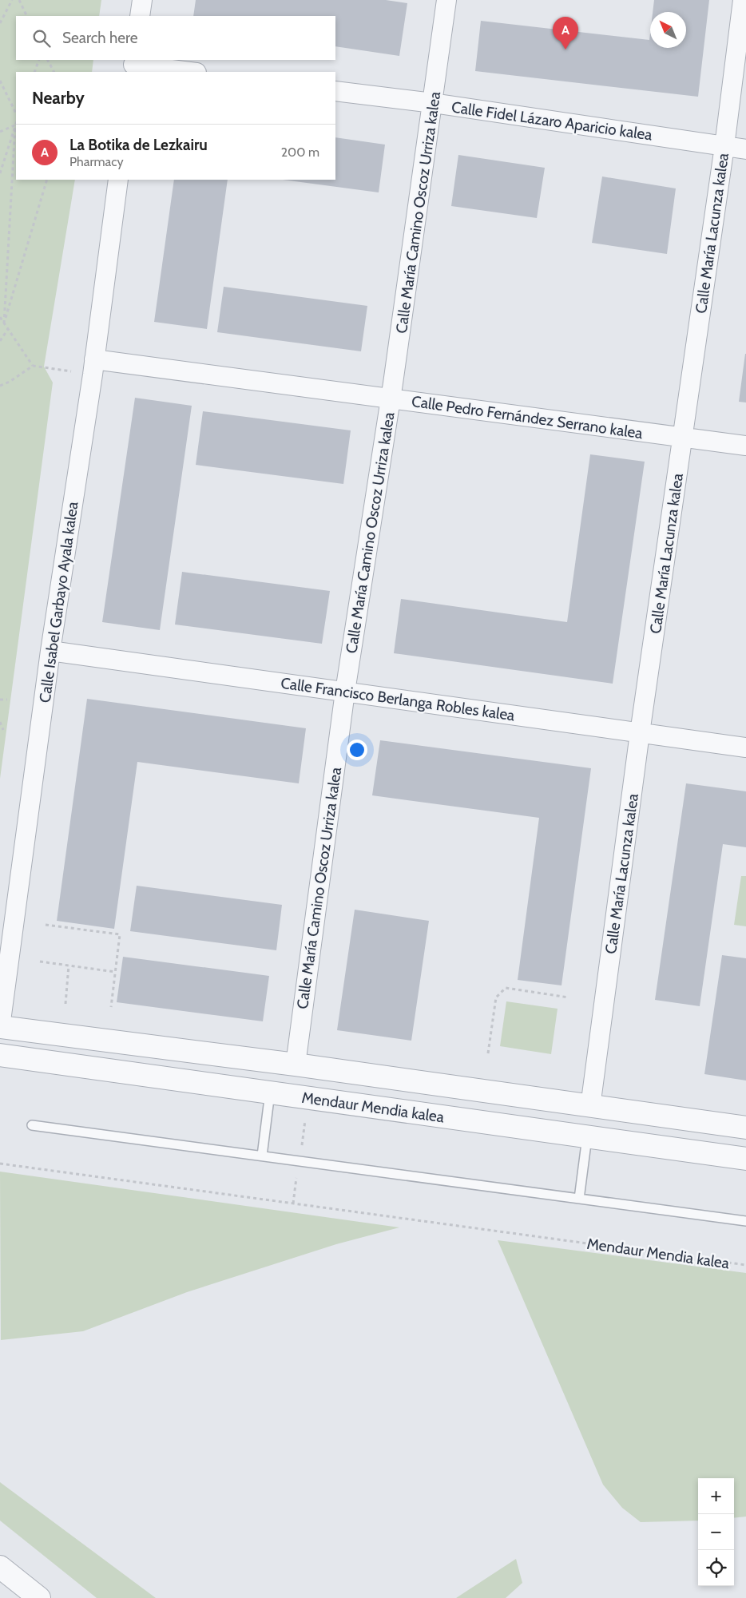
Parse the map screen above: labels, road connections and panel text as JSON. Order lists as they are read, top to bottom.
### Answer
{
  "streets": {
    "street": [
      "Calle Fidel Lázaro Aparicio kalea",
      "Calle María Camino Oscoz Urriza kalea",
      "Calle María Lacunza kalea",
      "Calle Pedro Fernández Serrano kalea",
      "Calle Isabel Garbayo Ayala kalea",
      "Calle Francisco Berlanga Robles kalea",
      "Mendaur Mendia kalea"
    ]
  },
  "crossings": [
    ["Calle Fidel Lázaro Aparicio kalea", "Calle María Camino Oscoz Urriza kalea"],
    ["Calle Fidel Lázaro Aparicio kalea", "Calle María Lacunza kalea"],
    ["Calle María Camino Oscoz Urriza kalea", "Calle Pedro Fernández Serrano kalea"],
    ["Calle María Camino Oscoz Urriza kalea", "Calle Francisco Berlanga Robles kalea"],
    ["Calle María Camino Oscoz Urriza kalea", "Mendaur Mendia kalea"],
    ["Calle María Lacunza kalea", "Calle Pedro Fernández Serrano kalea"],
    ["Calle María Lacunza kalea", "Calle Francisco Berlanga Robles kalea"],
    ["Calle María Lacunza kalea", "Mendaur Mendia kalea"],
    ["Calle Pedro Fernández Serrano kalea", "Calle Isabel Garbayo Ayala kalea"],
    ["Calle Isabel Garbayo Ayala kalea", "Calle Francisco Berlanga Robles kalea"],
    ["Calle Isabel Garbayo Ayala kalea", "Mendaur Mendia kalea"]
  ],
  "north": "top left",
  "page": {
    "search": "Search here",
    "pins": "A",
    "heading": "Nearby",
    "list": [
      {
        "mark": "A",
        "name": "La Botika de Lezkairu",
        "note": "Pharmacy",
        "value": "200 m"
      }
    ],
    "map_buttons": ["+", "−"]
  }
}
